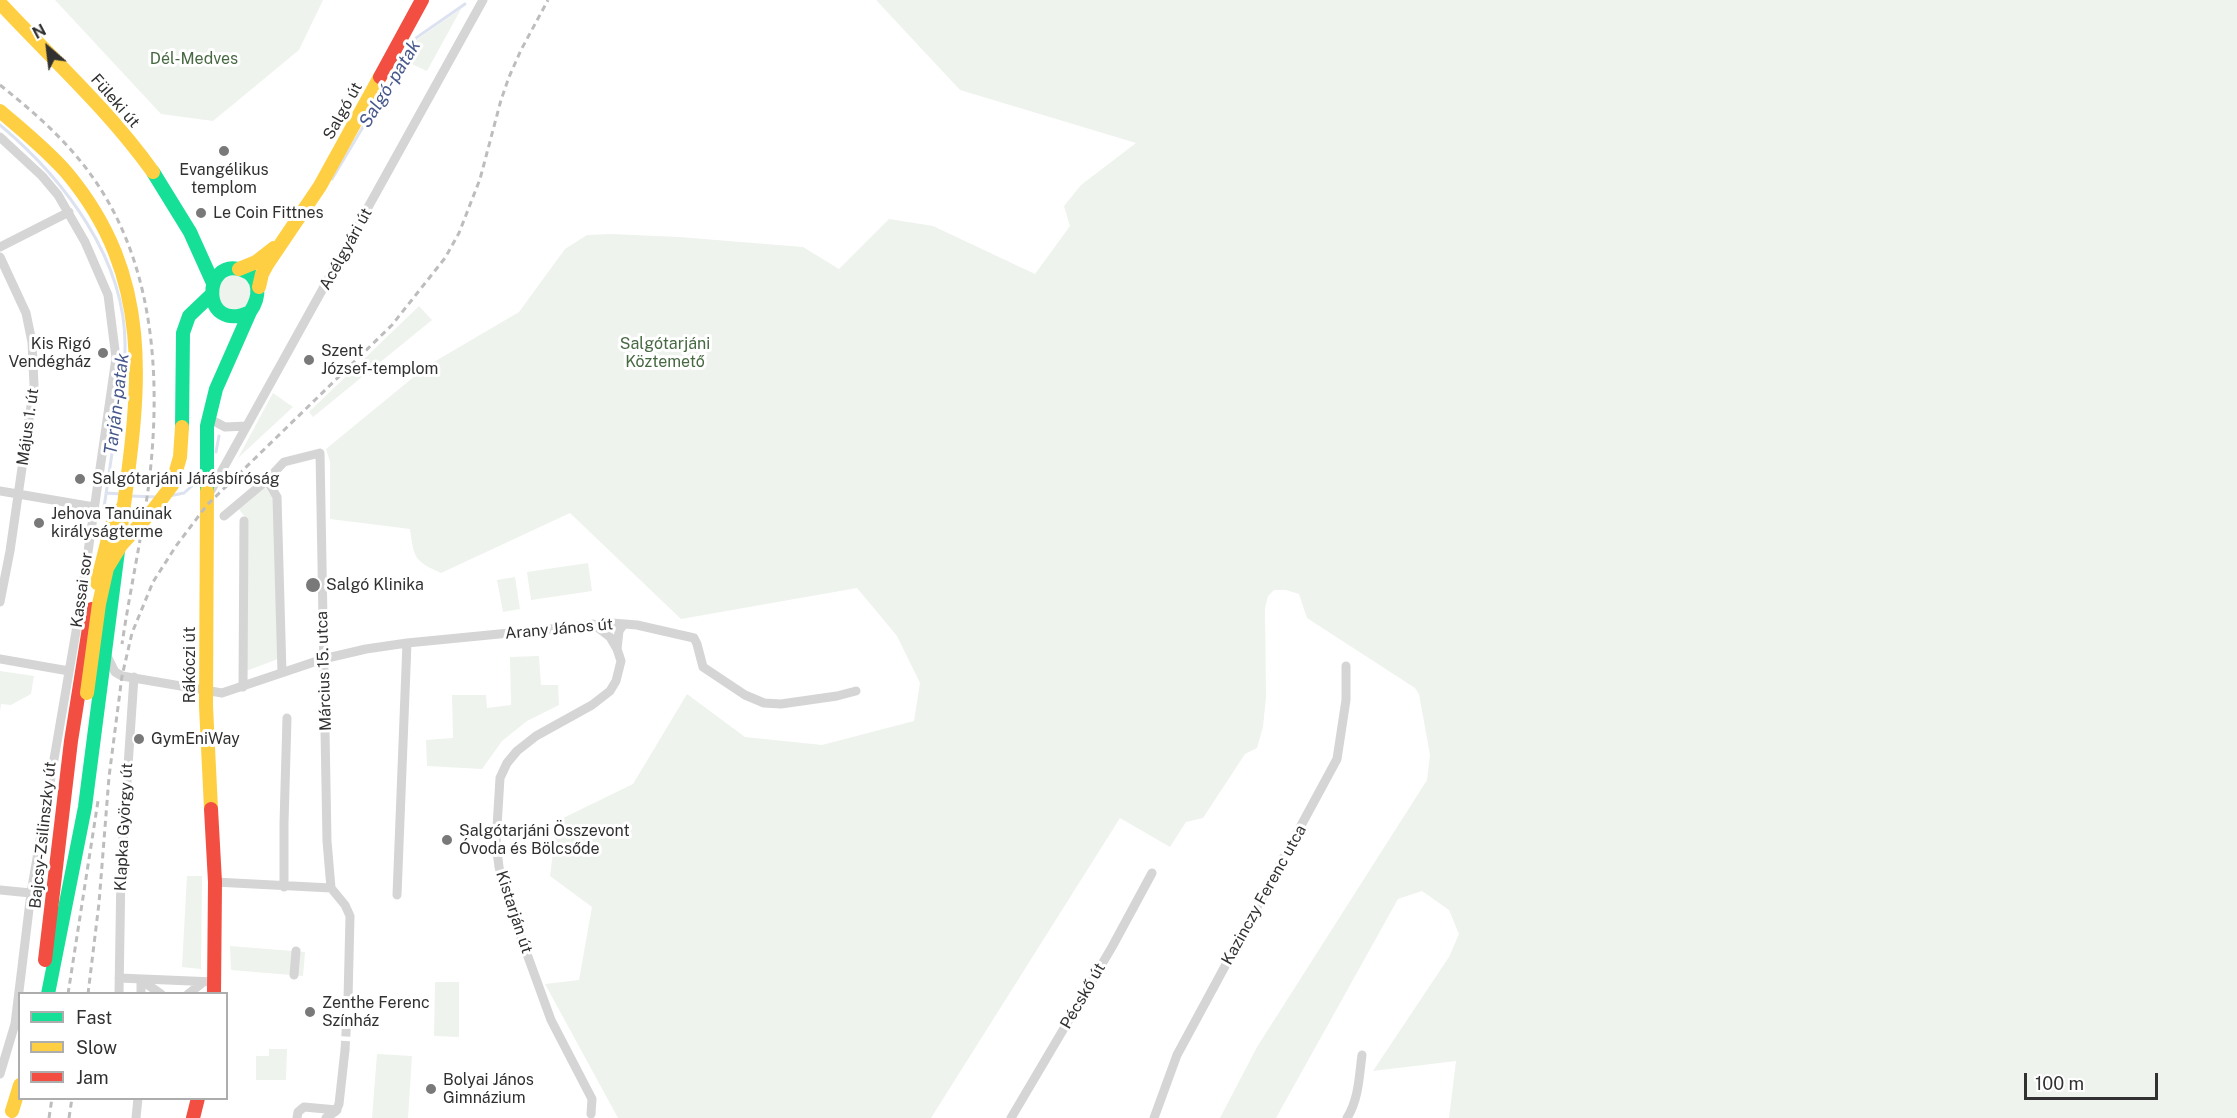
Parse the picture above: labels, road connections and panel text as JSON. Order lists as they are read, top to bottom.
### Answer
{
  "streets": {
    "main road": [
      "Füleki út",
      "Salgó út",
      "Rákóczi út",
      "Bajcsy-Zsilinszky út"
    ],
    "street": [
      "Acélgyári út",
      "Május 1. út",
      "Kassai sor",
      "Arany János út",
      "Március 15. utca",
      "Klapka György út",
      "Kazinczy Ferenc utca",
      "Kistarján út",
      "Pécskő út"
    ]
  },
  "crossings": [
    ["Acélgyári út", "Rákóczi út"],
    ["Kassai sor", "Bajcsy-Zsilinszky út"],
    ["Arany János út", "Rákóczi út"],
    ["Arany János út", "Március 15. utca"],
    ["Arany János út", "Klapka György út"],
    ["Arany János út", "Bajcsy-Zsilinszky út"],
    ["Arany János út", "Kistarján út"]
  ],
  "water": ["Salgó-patak", "Tarján-patak"],
  "parks": ["Dél-Medves", "Salgótarjáni Köztemető"],
  "places": [
    "Evangélikus templom",
    "Le Coin Fittnes",
    "Kis Rigó Vendégház",
    "Szent József-templom",
    "Salgótarjáni Járásbíróság",
    "Jehova Tanúinak királyságterme",
    "Salgó Klinika",
    "GymEniWay",
    "Salgótarjáni Összevont Óvoda és Bölcsőde",
    "Zenthe Ferenc Színház",
    "Bolyai János Gimnázium"
  ],
  "legend": ["Fast", "Slow", "Jam"],
  "scale_bar": "100 m",
  "north": "top left"
}
